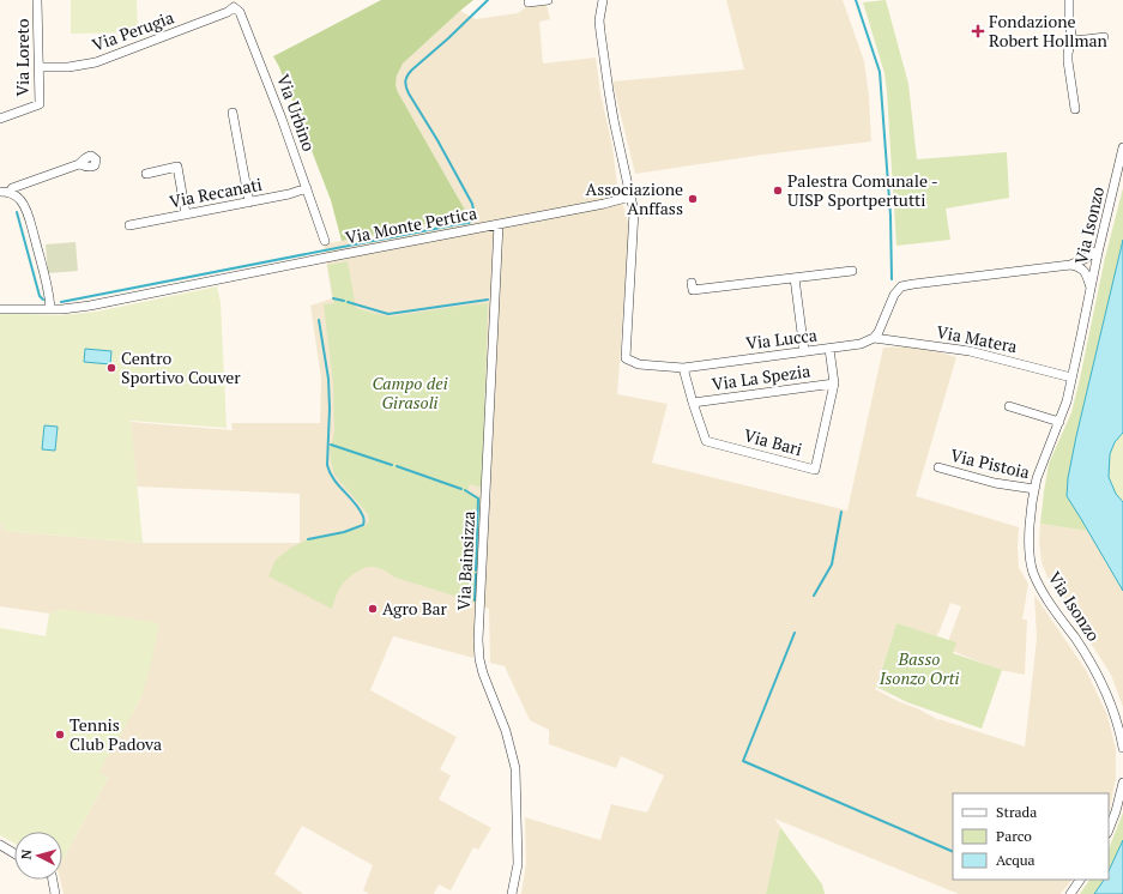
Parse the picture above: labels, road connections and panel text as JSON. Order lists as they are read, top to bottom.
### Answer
{
  "streets": {
    "street": [
      "Via Perugia",
      "Via Loreto",
      "Via Urbino",
      "Via Recanati",
      "Via Monte Pertica",
      "Via Isonzo",
      "Via Lucca",
      "Via Matera",
      "Via La Spezia",
      "Via Bari",
      "Via Pistoia",
      "Via Bainsizza"
    ]
  },
  "crossings": [
    ["Via Perugia", "Via Loreto"],
    ["Via Perugia", "Via Urbino"],
    ["Via Urbino", "Via Recanati"],
    ["Via Monte Pertica", "Via Lucca"],
    ["Via Monte Pertica", "Via Bainsizza"],
    ["Via Isonzo", "Via Matera"],
    ["Via Isonzo", "Via Pistoia"],
    ["Via Lucca", "Via Matera"],
    ["Via Lucca", "Via Bari"],
    ["Via La Spezia", "Via Bari"]
  ],
  "parks": ["Campo dei Girasoli", "Basso Isonzo Orti"],
  "places": {
    "health": ["Fondazione Robert Hollman"],
    "other": [
      "Palestra Comunale - UISP Sportpertutti",
      "Associazione Anffass",
      "Centro Sportivo Couver",
      "Agro Bar",
      "Tennis Club Padova"
    ]
  },
  "legend": ["Strada", "Parco", "Acqua"],
  "north": "left"
}
